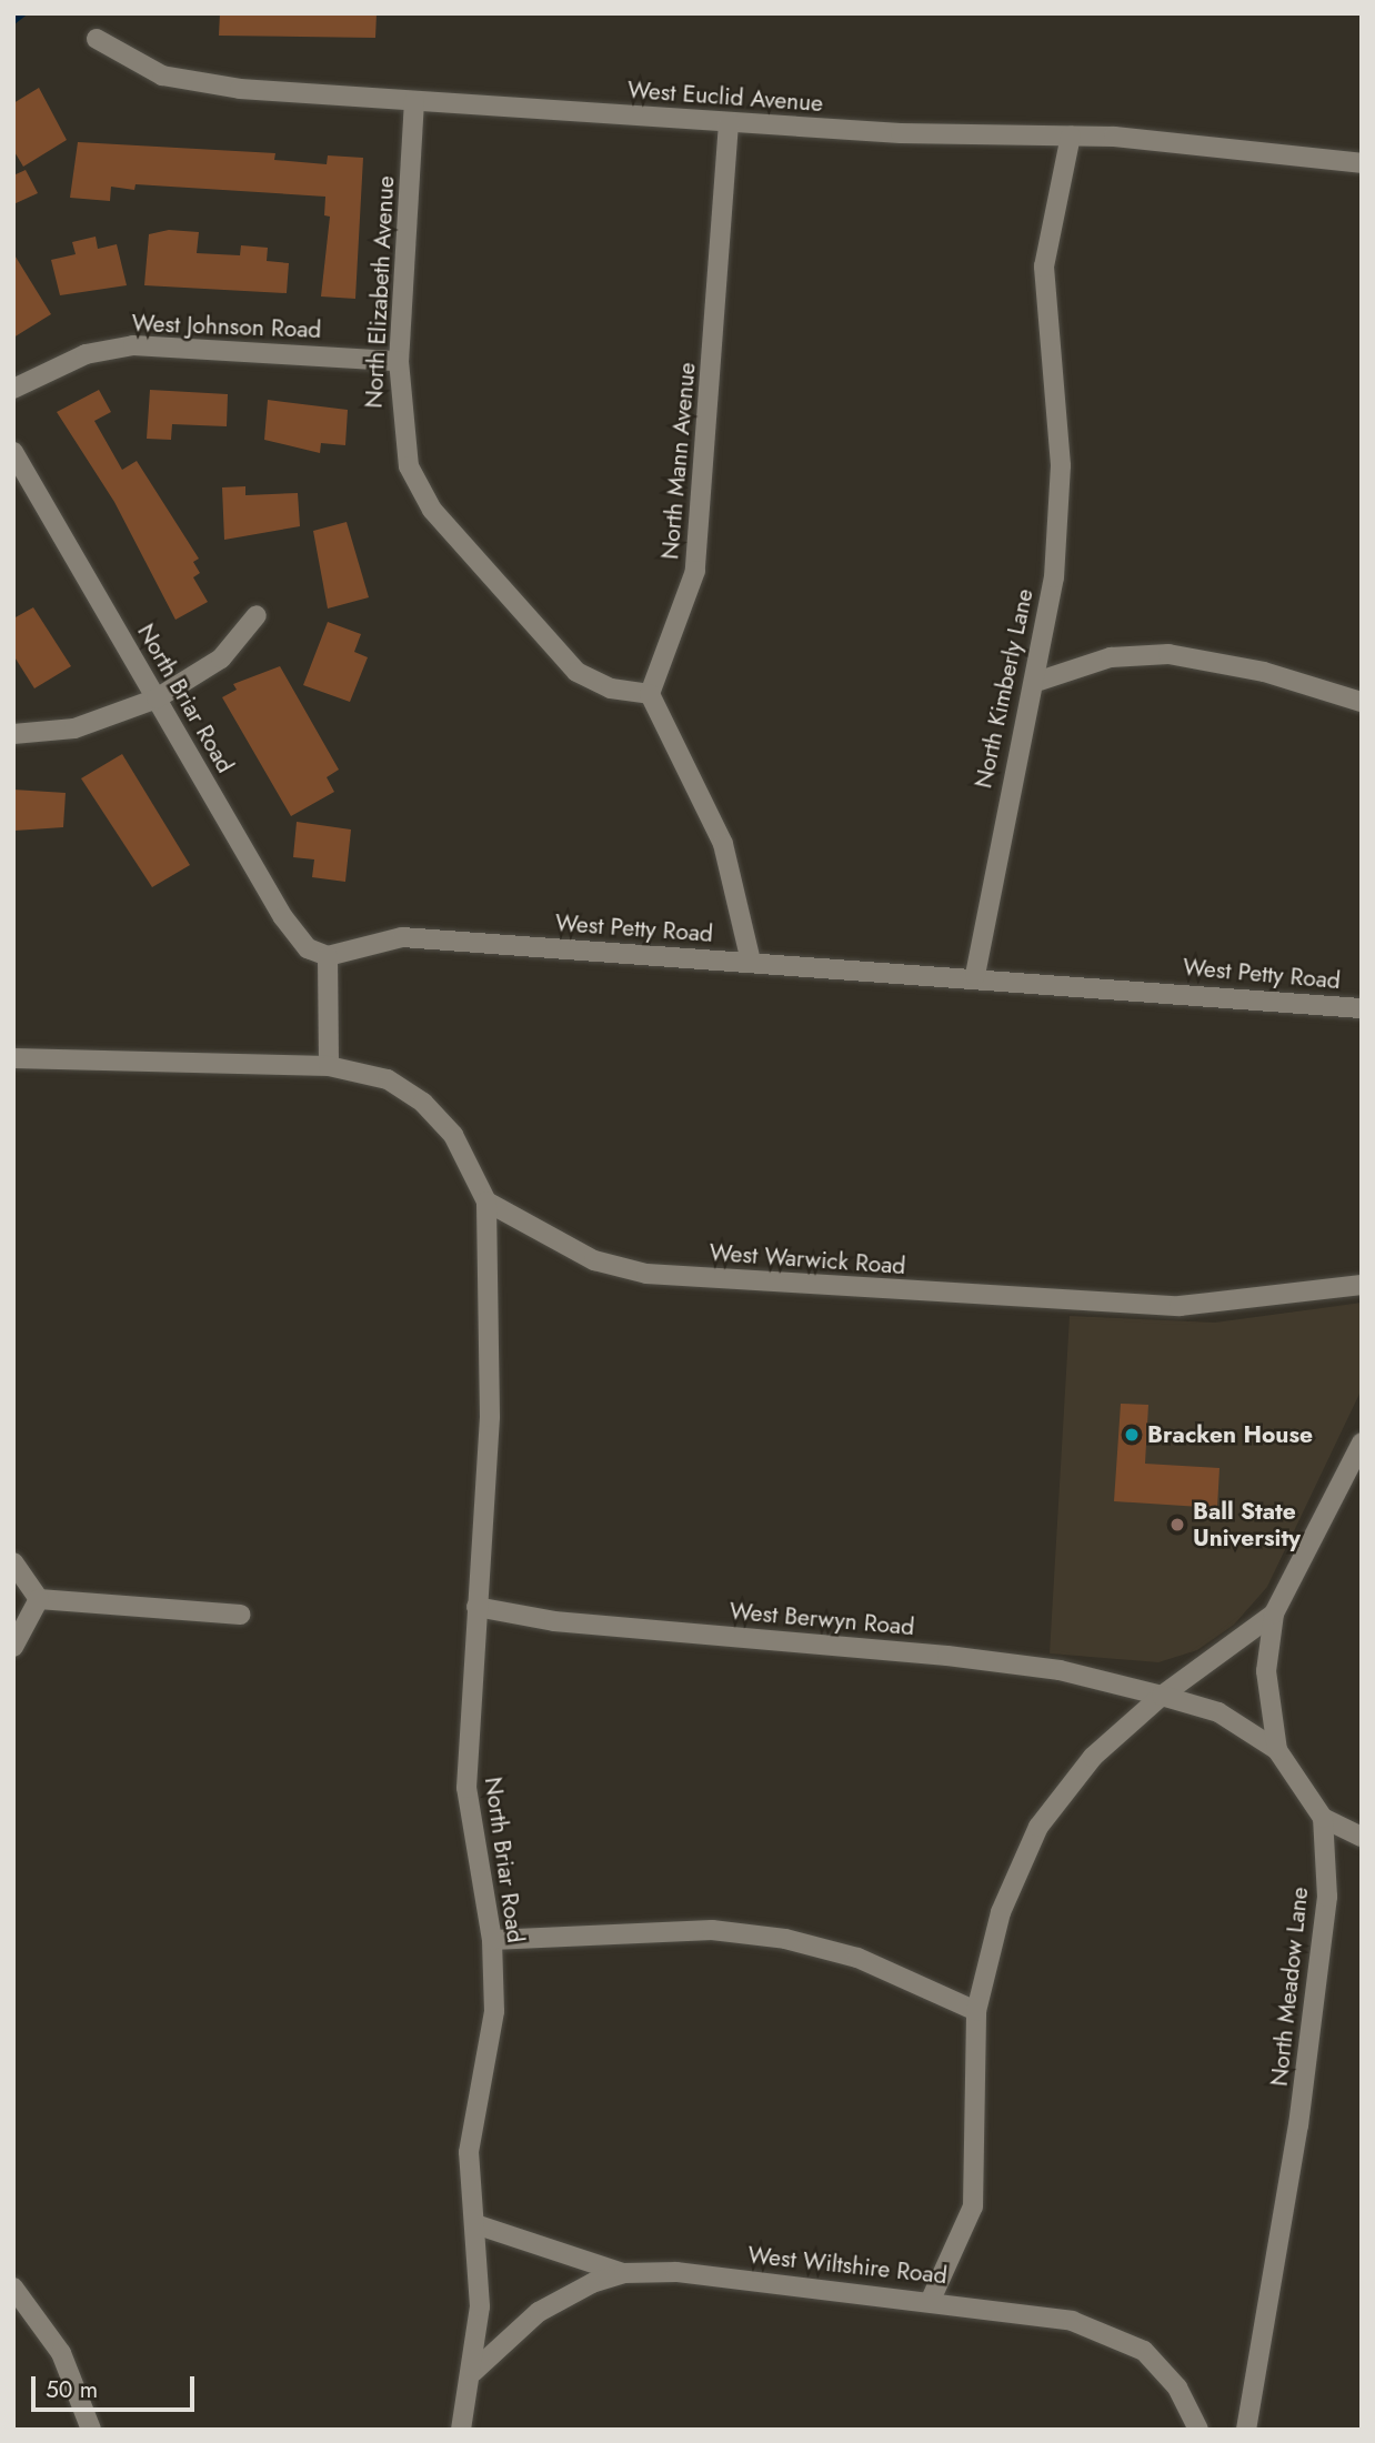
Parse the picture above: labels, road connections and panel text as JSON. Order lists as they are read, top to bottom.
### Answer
{
  "streets": {
    "street": [
      "West Euclid Avenue",
      "North Elizabeth Avenue",
      "West Johnson Road",
      "North Mann Avenue",
      "North Kimberly Lane",
      "North Briar Road",
      "West Petty Road",
      "West Warwick Road",
      "West Berwyn Road",
      "North Meadow Lane",
      "West Wiltshire Road"
    ]
  },
  "crossings": [
    ["West Euclid Avenue", "North Elizabeth Avenue"],
    ["West Euclid Avenue", "North Mann Avenue"],
    ["West Euclid Avenue", "North Kimberly Lane"],
    ["North Elizabeth Avenue", "West Johnson Road"],
    ["North Elizabeth Avenue", "North Mann Avenue"],
    ["North Kimberly Lane", "West Petty Road"],
    ["North Briar Road", "West Petty Road"],
    ["North Briar Road", "West Warwick Road"],
    ["North Briar Road", "West Berwyn Road"],
    ["North Briar Road", "West Wiltshire Road"]
  ],
  "places": ["Bracken House", "Ball State University"],
  "scale_bar": "50 m"
}
